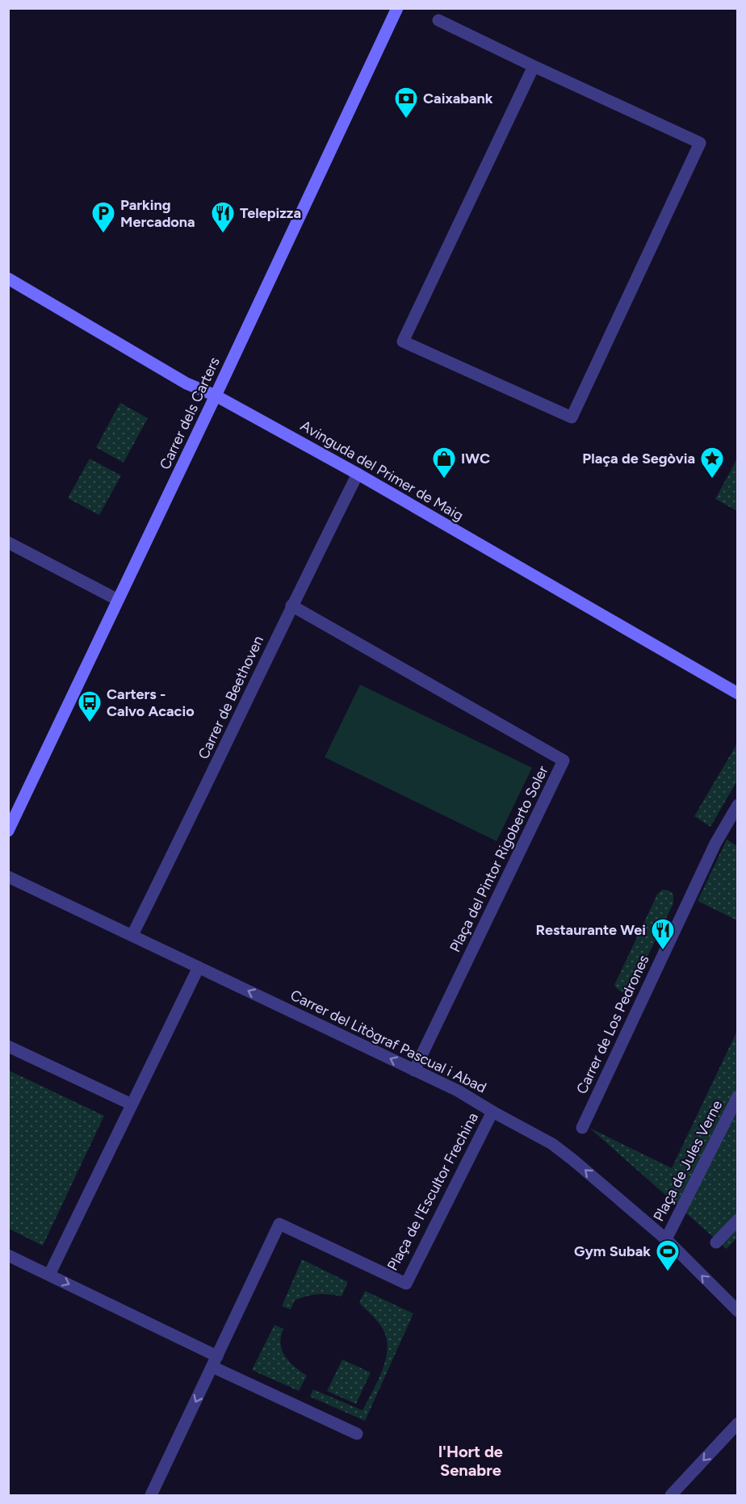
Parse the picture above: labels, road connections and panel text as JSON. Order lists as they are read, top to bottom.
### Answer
{
  "streets": {
    "street": [
      "Carrer dels Carters",
      "Avinguda del Primer de Maig",
      "Carrer de Beethoven",
      "Plaça del Pintor Rigoberto Soler",
      "Carrer de Los Pedrones",
      "Carrer del Litògraf Pascual i Abad",
      "Plaça de Jules Verne",
      "Plaça de l'Escultor Frechina"
    ]
  },
  "crossings": [
    ["Carrer dels Carters", "Avinguda del Primer de Maig"],
    ["Avinguda del Primer de Maig", "Carrer de Beethoven"],
    ["Carrer de Beethoven", "Plaça del Pintor Rigoberto Soler"],
    ["Carrer de Beethoven", "Carrer del Litògraf Pascual i Abad"],
    ["Plaça del Pintor Rigoberto Soler", "Carrer del Litògraf Pascual i Abad"],
    ["Carrer del Litògraf Pascual i Abad", "Plaça de Jules Verne"],
    ["Carrer del Litògraf Pascual i Abad", "Plaça de l'Escultor Frechina"]
  ],
  "one_way": ["Carrer del Litògraf Pascual i Abad"],
  "districts": ["l'Hort de Senabre"],
  "places": {
    "bank": ["Caixabank"],
    "parking": ["Parking Mercadona"],
    "restaurant": ["Telepizza", "Restaurante Wei"],
    "shop": ["IWC"],
    "place": ["Plaça de Segòvia"],
    "bus stop": ["Carters - Calvo Acacio"],
    "sports": ["Gym Subak"]
  }
}
